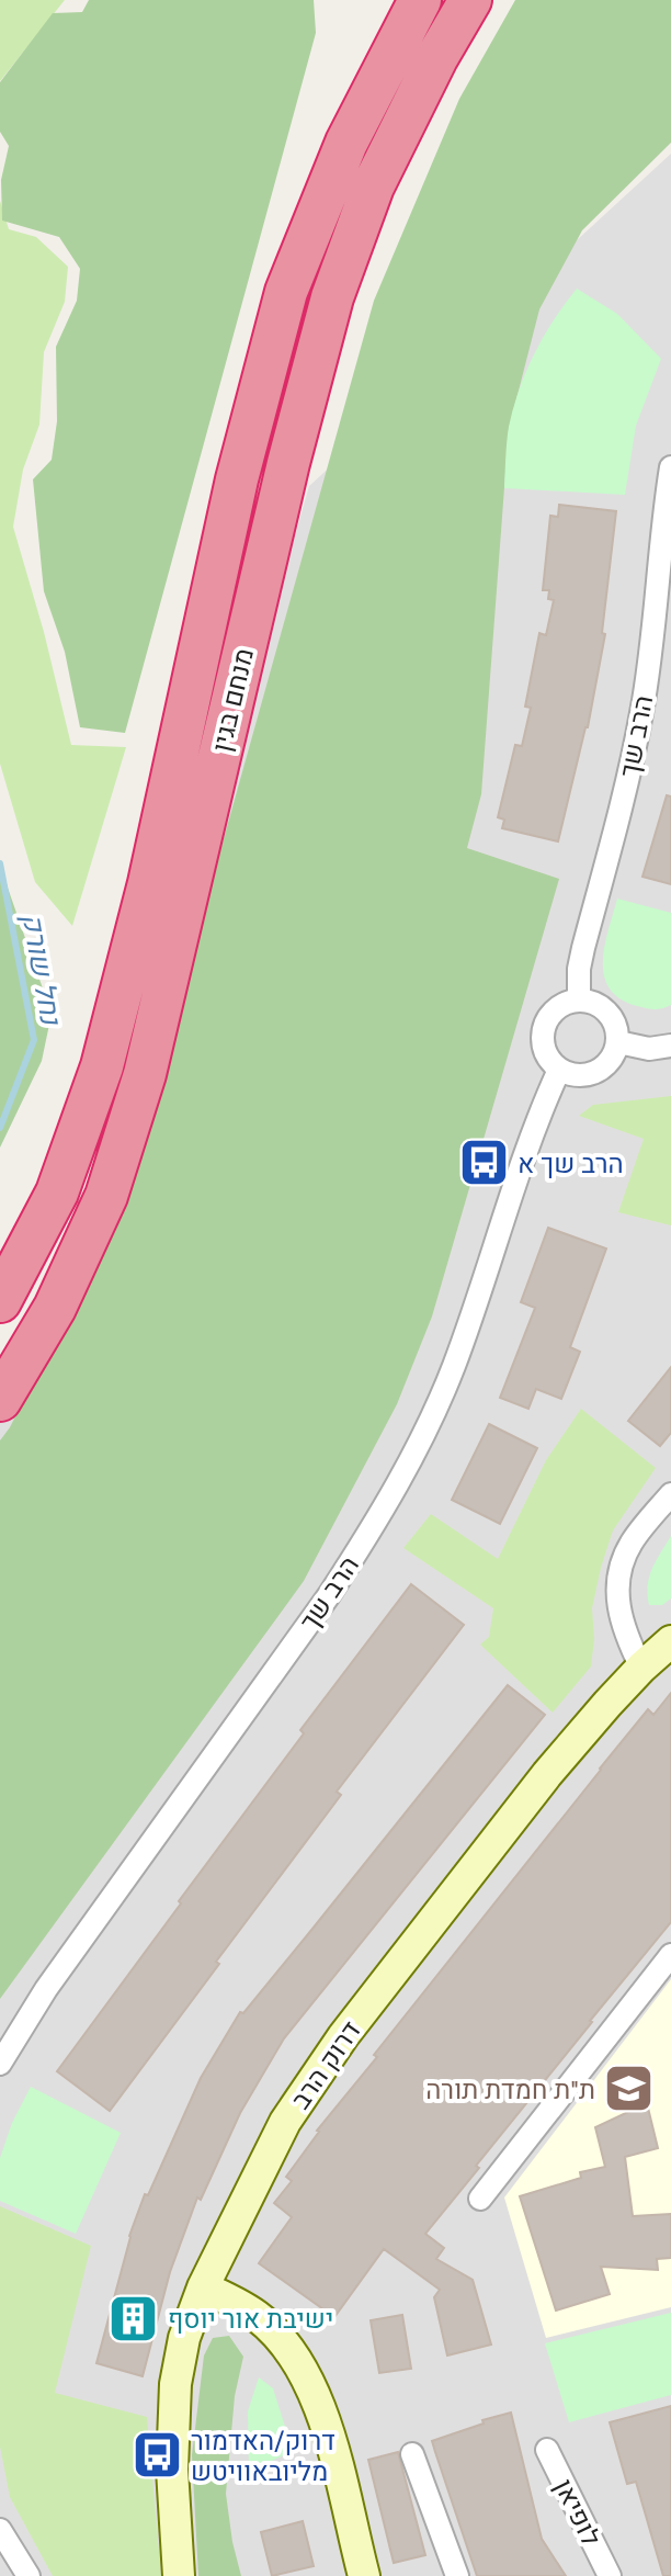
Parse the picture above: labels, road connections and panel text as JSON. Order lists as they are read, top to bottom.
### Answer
{
  "streets": {
    "highway": ["מנחם בגין"],
    "street": ["הרב שך", "דרוק הרב", "לופיאן"]
  },
  "water": ["נחל שורק"],
  "places": {
    "bus stop": ["הרב שך א", "דרוק/האדמור מליובאוויטש"],
    "school or university": ["ת\"ת חמדת תורה"],
    "building": ["ישיבת אור יוסף"]
  }
}
